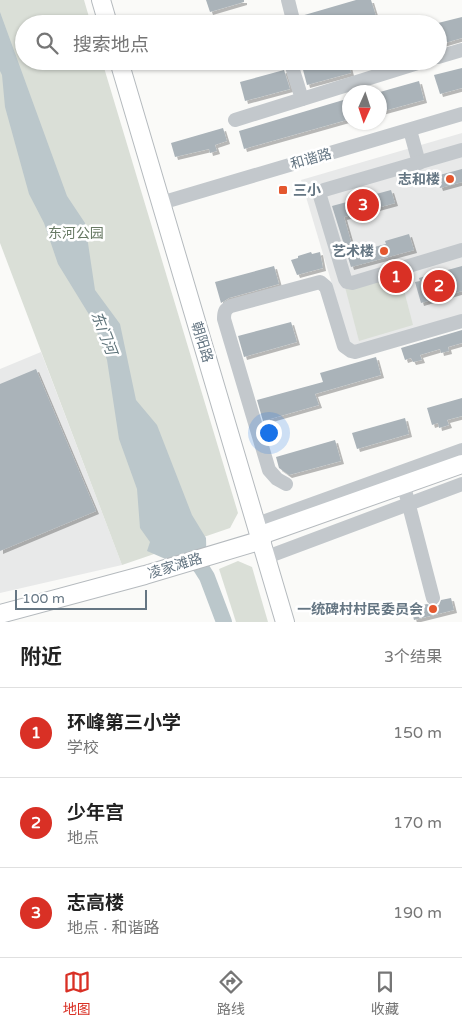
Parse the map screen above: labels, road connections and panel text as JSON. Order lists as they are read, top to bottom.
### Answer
{
  "streets": {
    "main road": ["朝阳路", "凌家滩路"],
    "street": ["和谐路"]
  },
  "crossings": [
    ["和谐路", "朝阳路"],
    ["朝阳路", "凌家滩路"]
  ],
  "water": ["东门河"],
  "parks": ["东河公园"],
  "places": {
    "other": ["志和楼", "艺术楼", "一统碑村村民委员会"],
    "transit": ["三小"]
  },
  "scale_bar": "100 m",
  "north": "bottom",
  "page": {
    "search": "搜索地点",
    "pins": ["3", "1", "2"],
    "scale": "100 m",
    "heading": ["附近", "3个结果"],
    "list": [
      {
        "mark": "1",
        "name": "环峰第三小学",
        "note": "学校",
        "value": "150 m"
      },
      {
        "mark": "2",
        "name": "少年宫",
        "note": "地点",
        "value": "170 m"
      },
      {
        "mark": "3",
        "name": "志高楼",
        "note": "地点 · 和谐路",
        "value": "190 m"
      }
    ],
    "nav": ["地图", "路线", "收藏"]
  }
}
